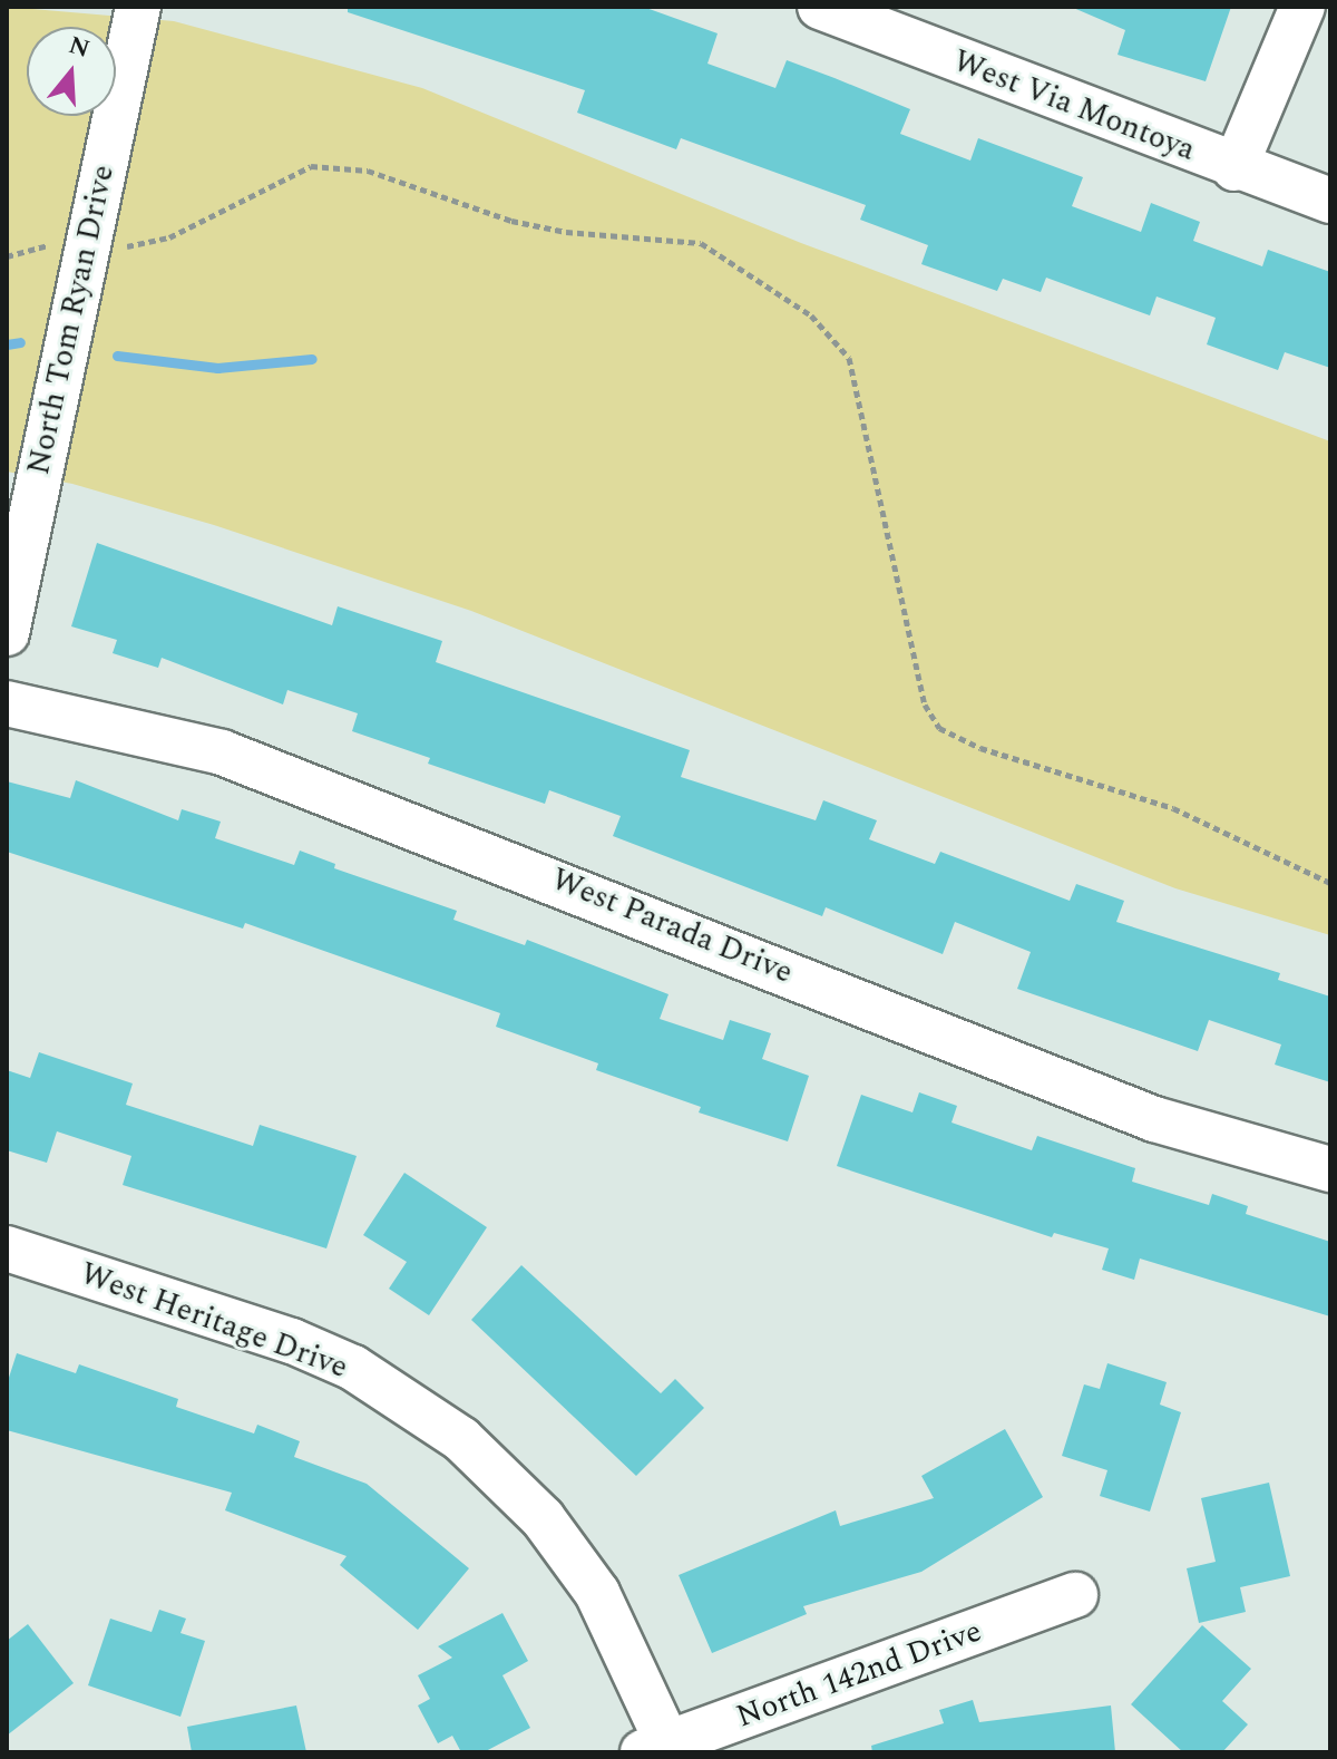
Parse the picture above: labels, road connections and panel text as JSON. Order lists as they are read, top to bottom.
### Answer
{
  "streets": {
    "street": [
      "West Via Montoya",
      "North Tom Ryan Drive",
      "West Parada Drive",
      "West Heritage Drive",
      "North 142nd Drive"
    ]
  },
  "crossings": [
    ["West Heritage Drive", "North 142nd Drive"]
  ],
  "north": "top"
}
